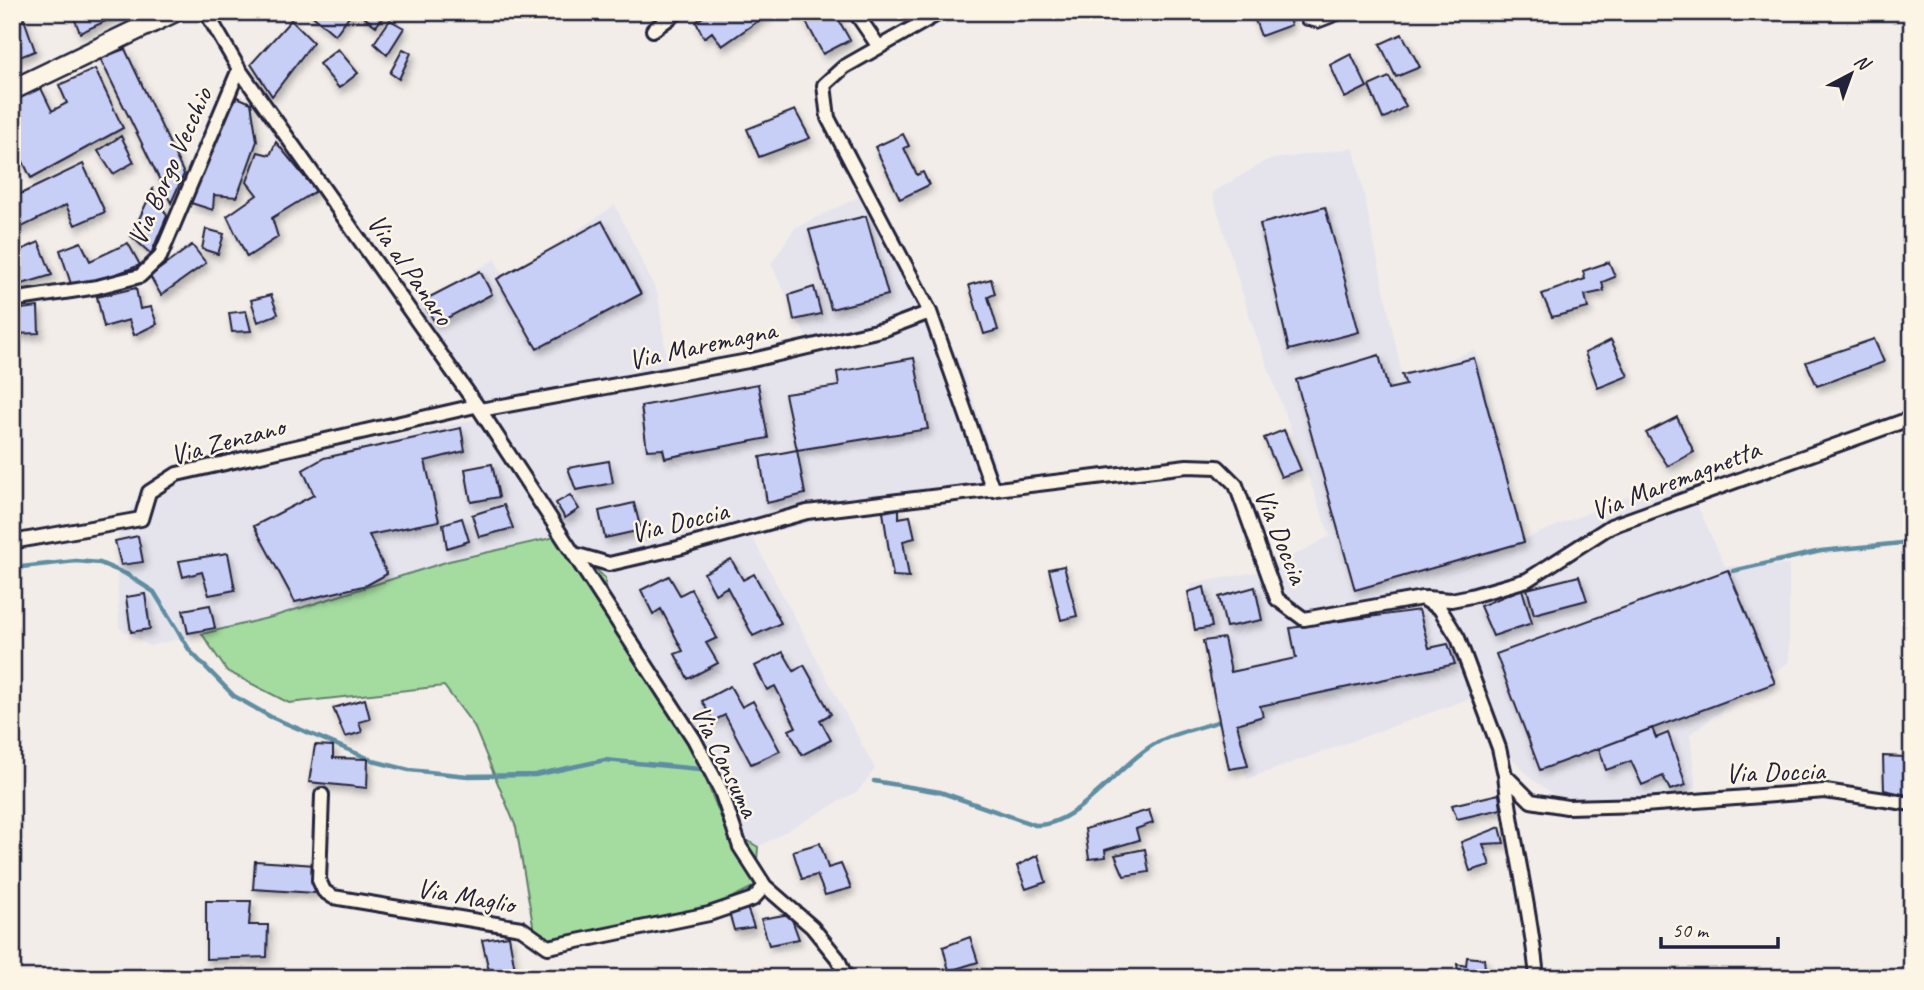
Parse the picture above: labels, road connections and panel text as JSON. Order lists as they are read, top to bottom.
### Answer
{
  "streets": {
    "street": [
      "Via Borgo Vecchio",
      "Via al Panaro",
      "Via Maremagna",
      "Via Zenzano",
      "Via Maremagnetta",
      "Via Doccia",
      "Via Consuma",
      "Via Maglio"
    ]
  },
  "crossings": [
    ["Via Borgo Vecchio", "Via al Panaro"],
    ["Via al Panaro", "Via Maremagna"],
    ["Via al Panaro", "Via Zenzano"],
    ["Via al Panaro", "Via Doccia"],
    ["Via al Panaro", "Via Consuma"],
    ["Via Maremagna", "Via Zenzano"],
    ["Via Maremagnetta", "Via Doccia"],
    ["Via Doccia", "Via Consuma"],
    ["Via Consuma", "Via Maglio"]
  ],
  "scale_bar": "50 m",
  "north": "top right"
}
